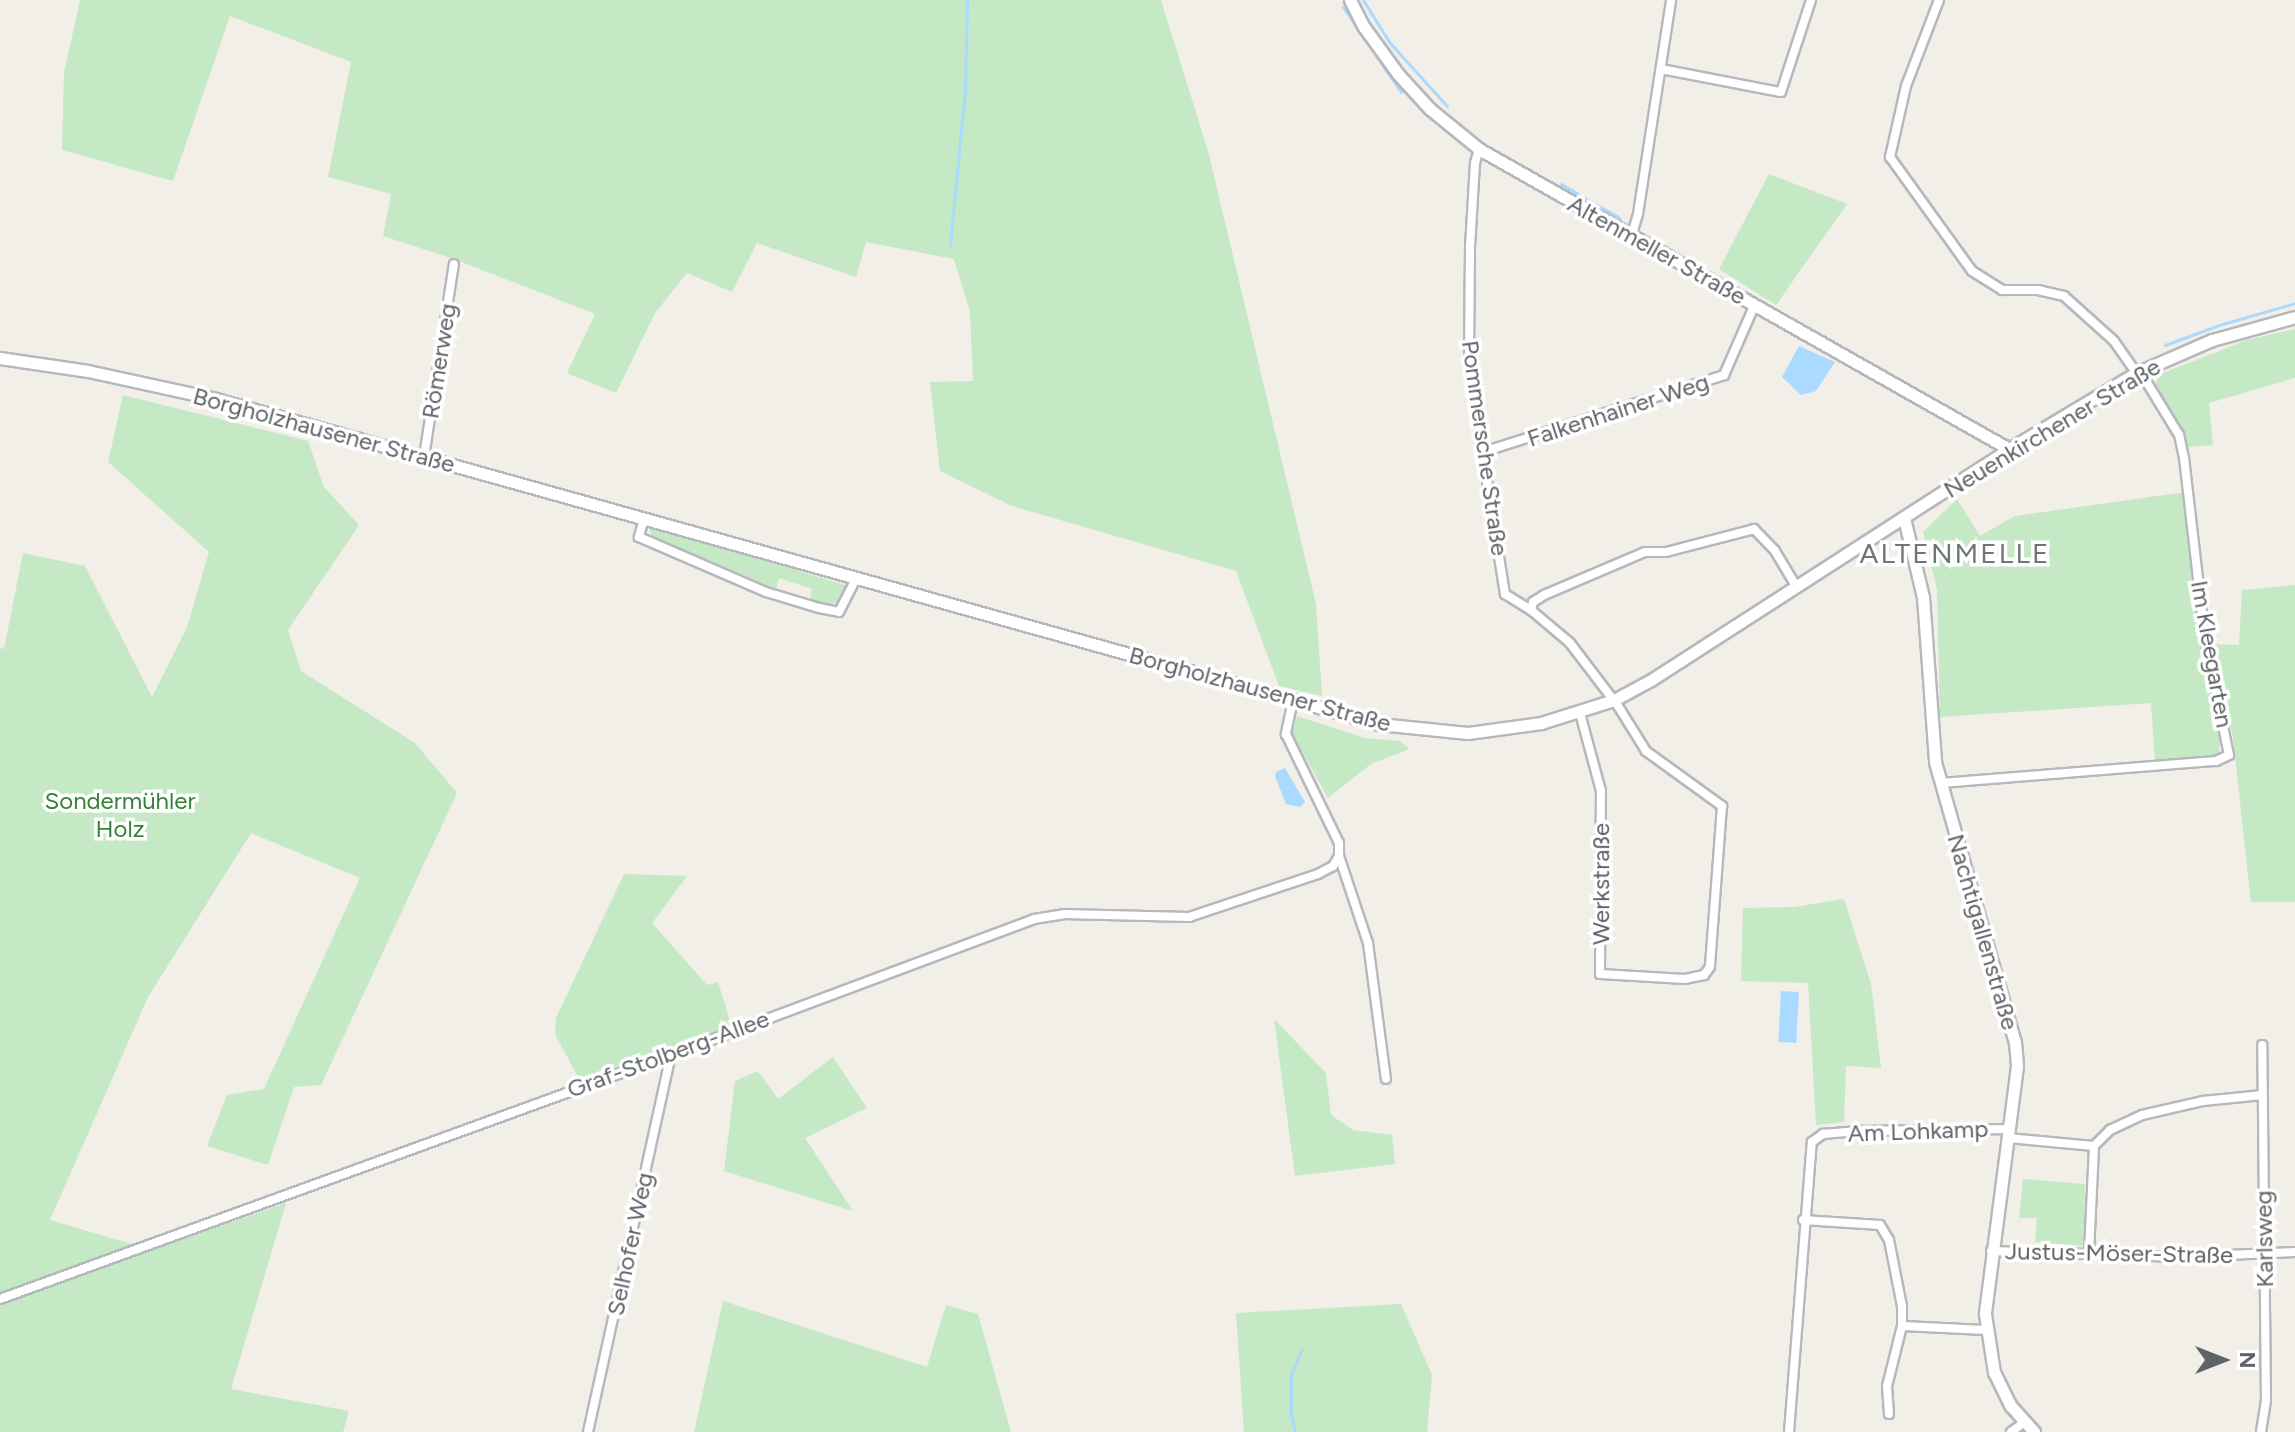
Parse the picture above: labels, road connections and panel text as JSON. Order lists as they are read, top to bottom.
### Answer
{
  "streets": {
    "main road": [
      "Altenmeller Straße",
      "Neuenkirchener Straße",
      "Borgholzhausener Straße",
      "Nachtigallenstraße"
    ],
    "street": [
      "Römerweg",
      "Falkenhainer Weg",
      "Pommersche Straße",
      "Im Kleegarten",
      "Werkstraße",
      "Graf-Stolberg-Allee",
      "Am Lohkamp",
      "Karlsweg",
      "Selhofer Weg",
      "Justus-Möser-Straße"
    ]
  },
  "crossings": [
    ["Altenmeller Straße", "Falkenhainer Weg"],
    ["Altenmeller Straße", "Neuenkirchener Straße"],
    ["Altenmeller Straße", "Pommersche Straße"],
    ["Römerweg", "Borgholzhausener Straße"],
    ["Falkenhainer Weg", "Pommersche Straße"],
    ["Neuenkirchener Straße", "Borgholzhausener Straße"],
    ["Neuenkirchener Straße", "Im Kleegarten"],
    ["Neuenkirchener Straße", "Nachtigallenstraße"],
    ["Borgholzhausener Straße", "Pommersche Straße"],
    ["Borgholzhausener Straße", "Werkstraße"],
    ["Borgholzhausener Straße", "Nachtigallenstraße"],
    ["Pommersche Straße", "Werkstraße"],
    ["Im Kleegarten", "Nachtigallenstraße"],
    ["Nachtigallenstraße", "Am Lohkamp"],
    ["Nachtigallenstraße", "Justus-Möser-Straße"],
    ["Graf-Stolberg-Allee", "Selhofer Weg"],
    ["Karlsweg", "Justus-Möser-Straße"]
  ],
  "districts": ["ALTENMELLE"],
  "parks": ["Sondermühler Holz"],
  "north": "right"
}
